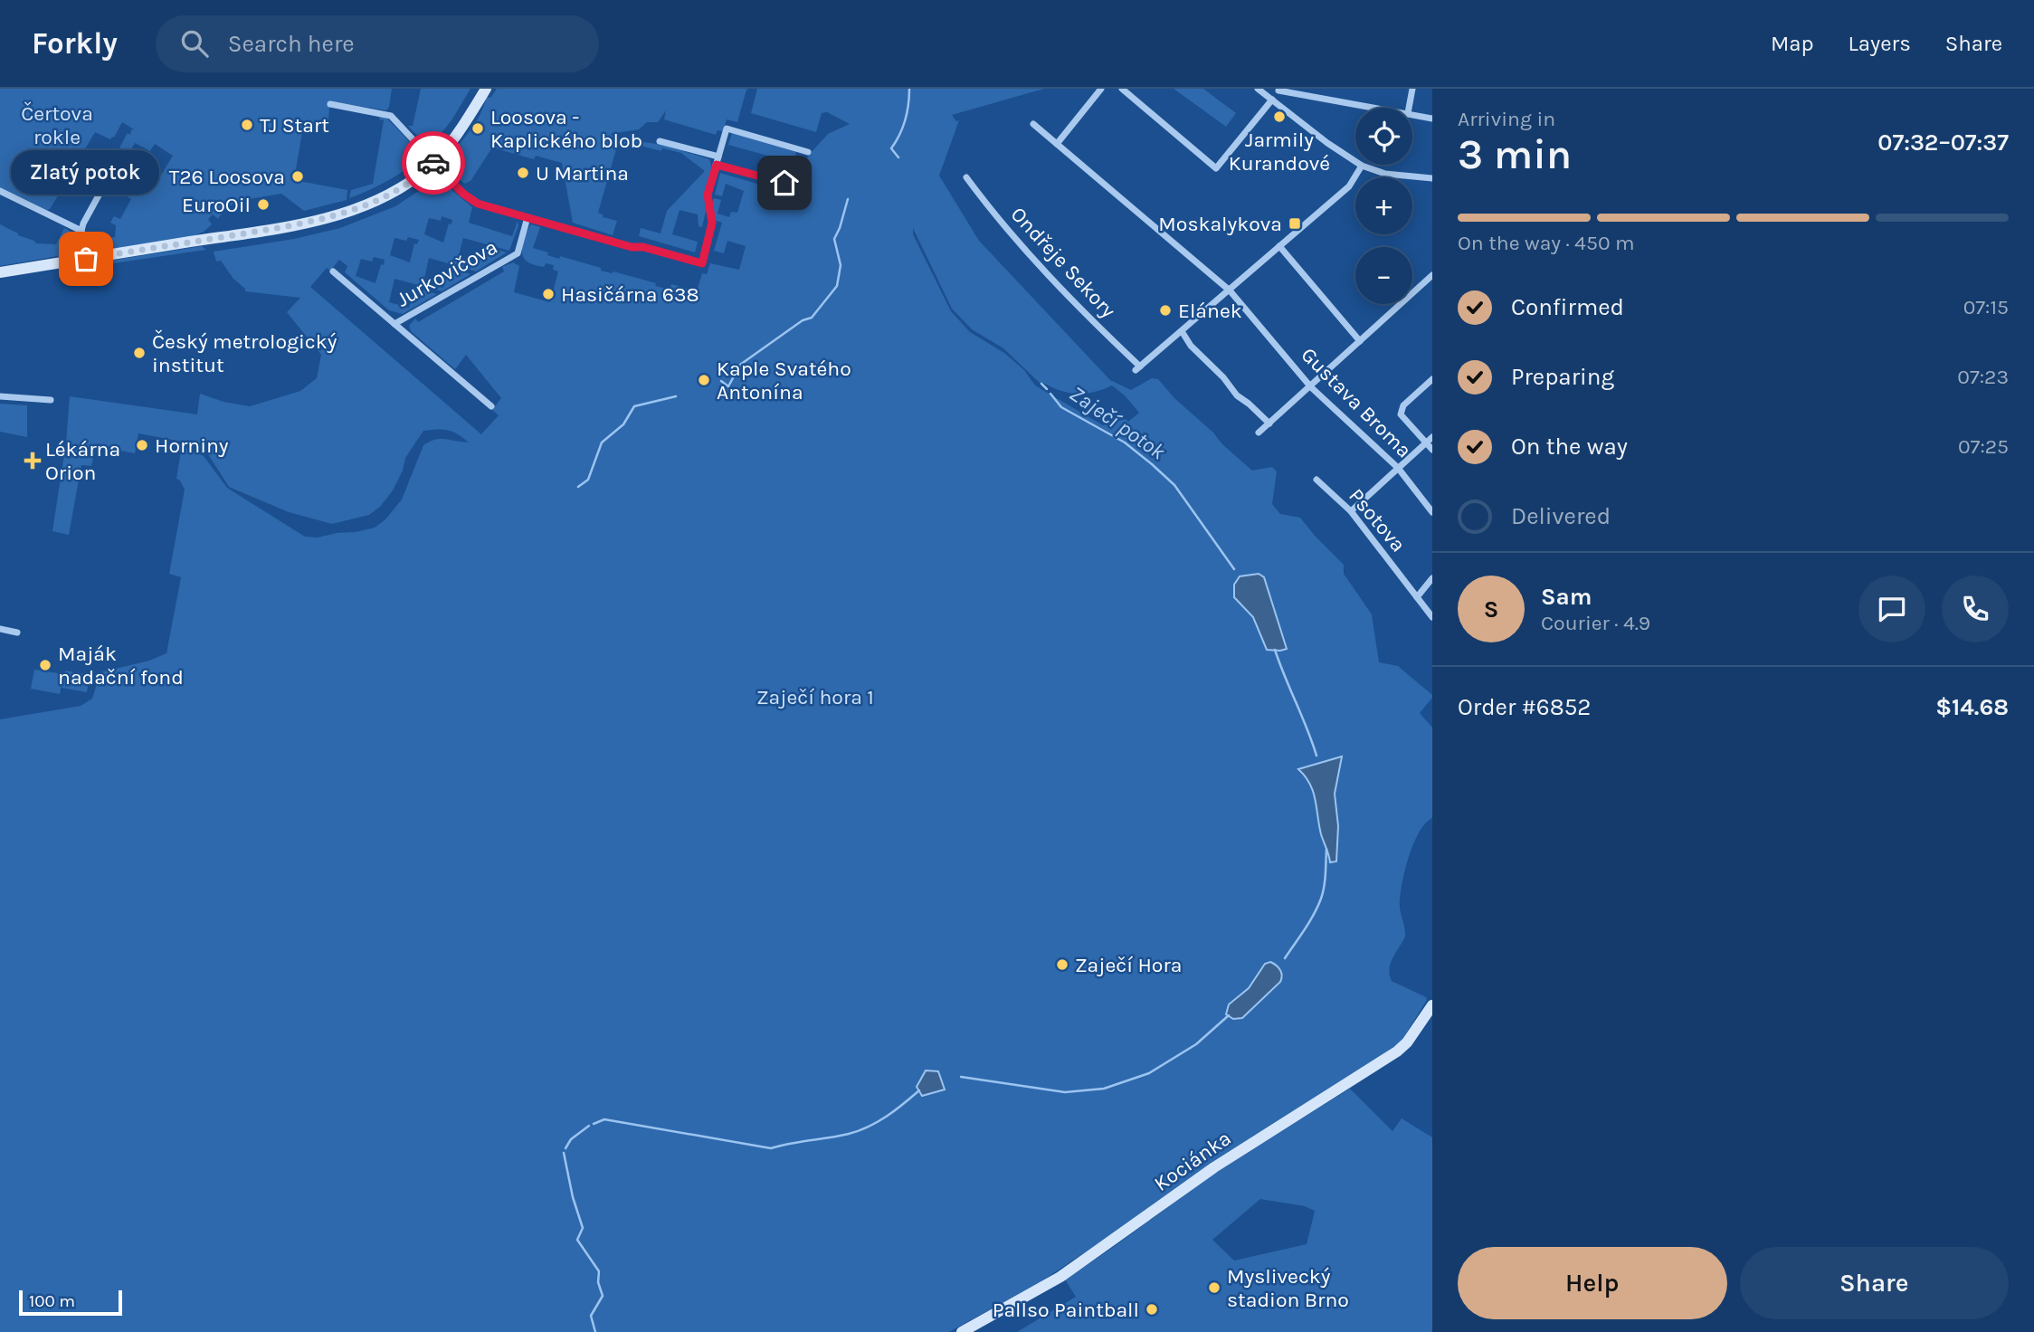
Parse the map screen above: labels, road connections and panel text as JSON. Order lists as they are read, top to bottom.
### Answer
{
  "streets": {
    "street": [
      "Ondřeje Sekory",
      "Jurkovičova",
      "Gustava Broma",
      "Psotova",
      "Kociánka"
    ]
  },
  "water": ["Zaječí potok"],
  "parks": ["Čertova rokle", "Zaječí hora 1"],
  "places": {
    "other": [
      "Jarmily Kurandové",
      "TJ Start",
      "Loosova - Kaplického blob",
      "U Martina",
      "T26 Loosova",
      "EuroOil",
      "Zlatý potok",
      "Hasičárna 638",
      "Elánek",
      "Český metrologický institut",
      "Kaple Svatého Antonína",
      "Horniny",
      "Maják nadační fond",
      "Zaječí Hora",
      "Myslivecký stadion Brno",
      "Pallso Paintball"
    ],
    "transit": ["Moskalykova"],
    "health": ["Lékárna Orion"]
  },
  "scale_bar": "100 m",
  "page": {
    "header": "Forkly",
    "search": "Search here",
    "nav": ["Map", "Layers", "Share"],
    "heading": ["3 min", "Arriving in", "07:32–07:37"],
    "panel": [
      "Sam",
      "Courier · 4.9",
      "Order #6852",
      "$14.68"
    ],
    "map_buttons": ["+", "−"],
    "bubble": "Zlatý potok",
    "bar": "On the way · 450 m",
    "list": [
      ["Confirmed", "07:15"],
      ["Preparing", "07:23"],
      ["On the way", "07:25"],
      "Delivered"
    ],
    "round": "S",
    "buttons": ["Help", "Share"],
    "scale": "100 m"
  }
}
